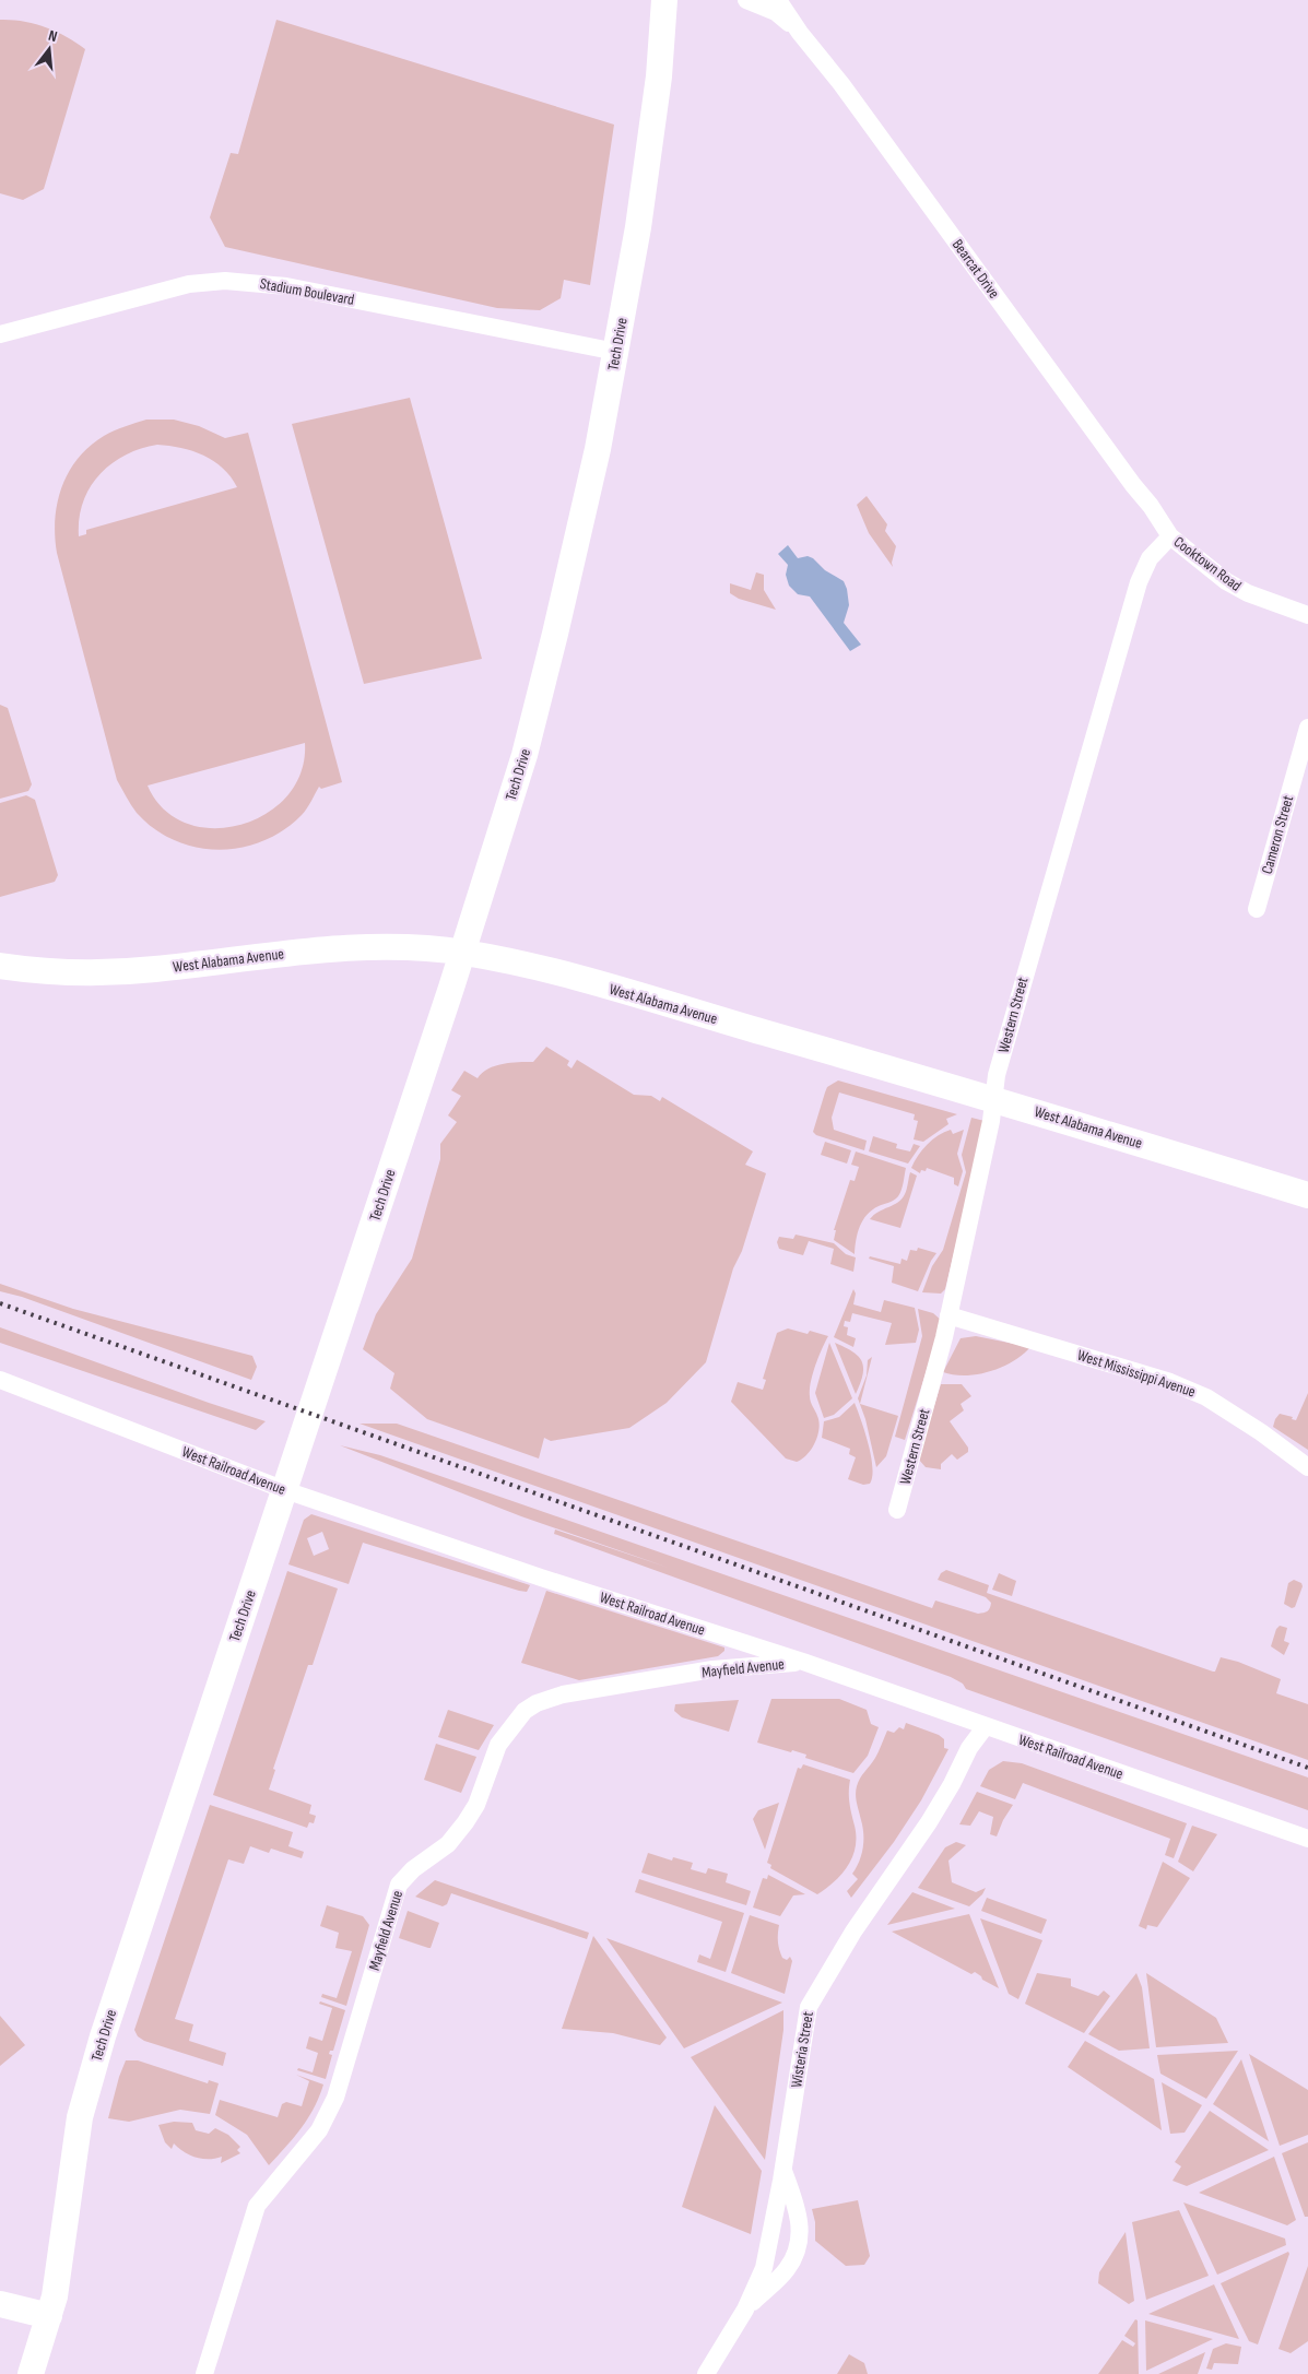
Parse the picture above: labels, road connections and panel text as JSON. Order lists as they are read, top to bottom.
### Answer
{
  "streets": {
    "main road": ["Tech Drive", "West Alabama Avenue"],
    "street": [
      "Bearcat Drive",
      "Stadium Boulevard",
      "Cooktown Road",
      "Cameron Street",
      "Western Street",
      "West Mississippi Avenue",
      "West Railroad Avenue",
      "Mayfield Avenue",
      "Wisteria Street"
    ]
  },
  "crossings": [
    ["Bearcat Drive", "Cooktown Road"],
    ["Stadium Boulevard", "Tech Drive"],
    ["Tech Drive", "West Alabama Avenue"],
    ["Tech Drive", "West Railroad Avenue"],
    ["Cooktown Road", "Western Street"],
    ["West Alabama Avenue", "Western Street"],
    ["Western Street", "West Mississippi Avenue"],
    ["West Railroad Avenue", "Mayfield Avenue"],
    ["West Railroad Avenue", "Wisteria Street"]
  ],
  "north": "top"
}
